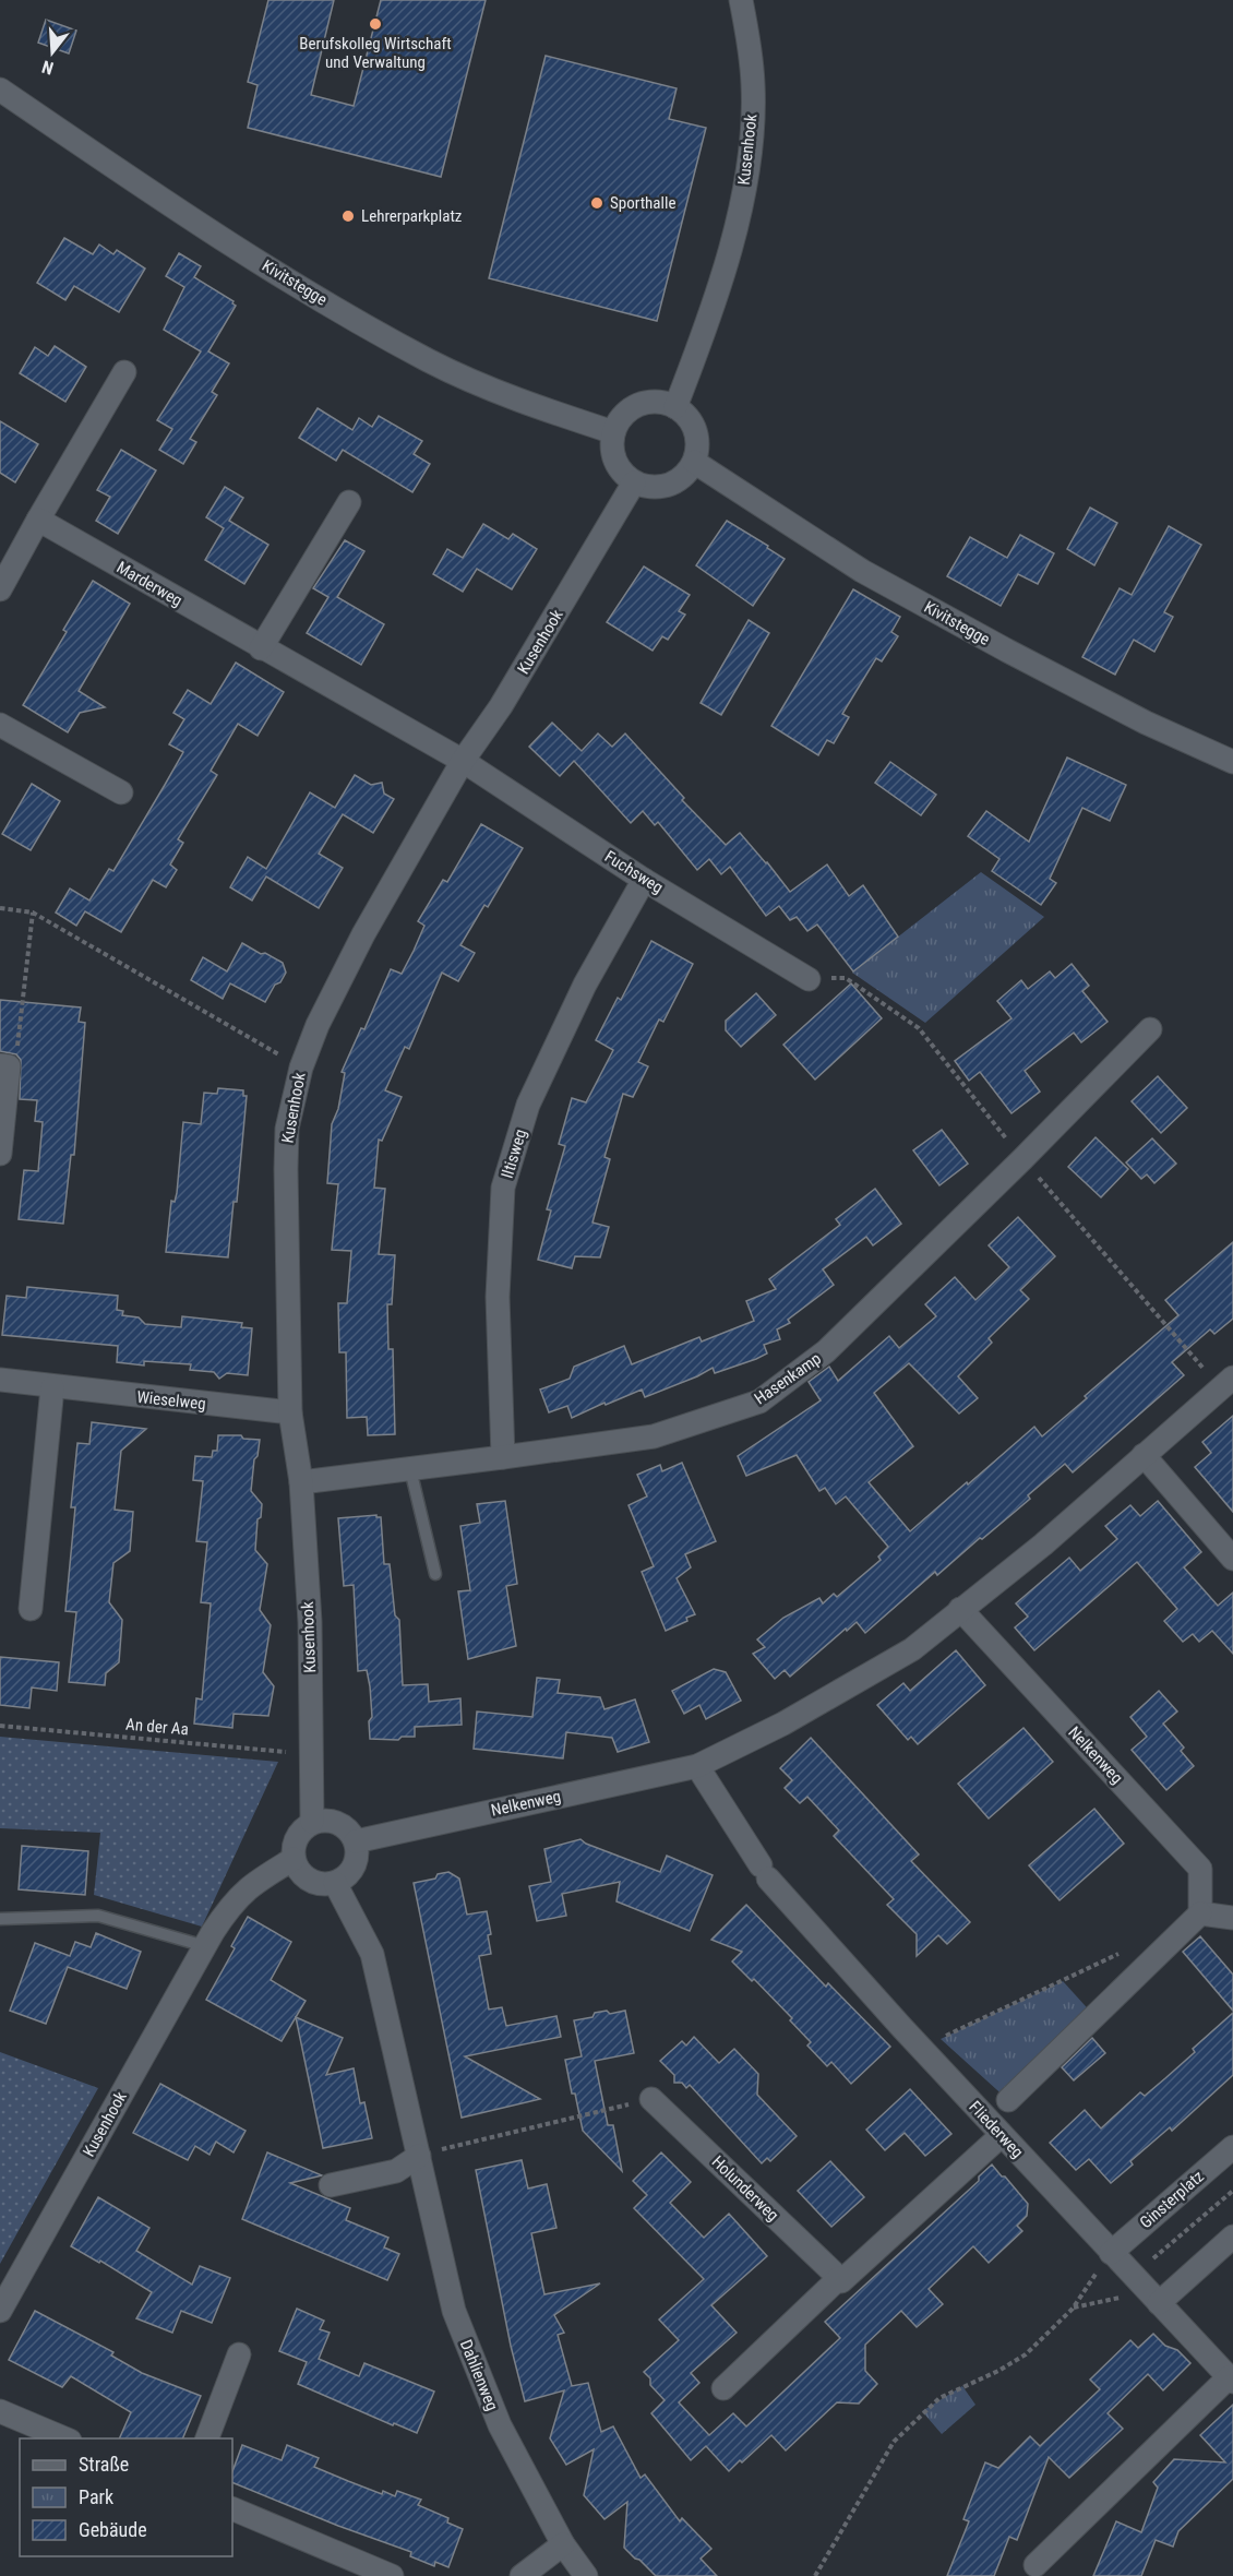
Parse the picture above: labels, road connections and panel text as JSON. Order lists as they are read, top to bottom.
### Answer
{
  "streets": {
    "street": [
      "Kusenhook",
      "Kivitstegge",
      "Marderweg",
      "Fuchsweg",
      "Iltisweg",
      "Hasenkamp",
      "Wieselweg",
      "Nelkenweg",
      "Fliederweg",
      "Holunderweg",
      "Ginsterplatz",
      "Dahlienweg"
    ],
    "path": ["An der Aa"]
  },
  "crossings": [
    ["Kusenhook", "Kivitstegge"],
    ["Kusenhook", "Marderweg"],
    ["Kusenhook", "Fuchsweg"],
    ["Kusenhook", "Hasenkamp"],
    ["Kusenhook", "Wieselweg"],
    ["Kusenhook", "An der Aa"],
    ["Kusenhook", "Nelkenweg"],
    ["Kusenhook", "Dahlienweg"],
    ["Marderweg", "Fuchsweg"],
    ["Fuchsweg", "Iltisweg"],
    ["Iltisweg", "Hasenkamp"],
    ["Nelkenweg", "Fliederweg"],
    ["Nelkenweg", "Dahlienweg"],
    ["Fliederweg", "Ginsterplatz"]
  ],
  "places": ["Berufskolleg Wirtschaft und Verwaltung", "Sporthalle", "Lehrerparkplatz"],
  "legend": ["Straße", "Park", "Gebäude"],
  "north": "bottom"
}
